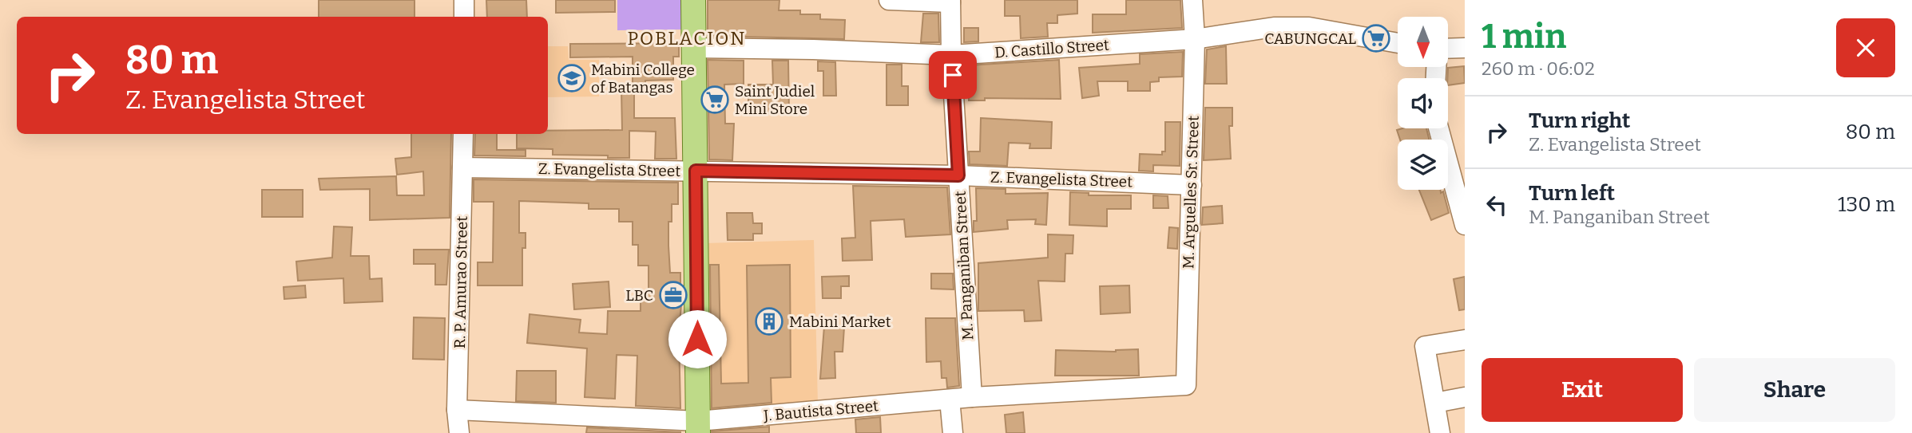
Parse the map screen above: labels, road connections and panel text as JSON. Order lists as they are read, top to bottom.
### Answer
{
  "streets": {
    "street": [
      "D. Castillo Street",
      "Z. Evangelista Street",
      "M. Arguelles Sr. Street",
      "M. Panganiban Street",
      "R. P. Amurao Street",
      "J. Bautista Street"
    ]
  },
  "crossings": [
    ["D. Castillo Street", "M. Arguelles Sr. Street"],
    ["D. Castillo Street", "M. Panganiban Street"],
    ["Z. Evangelista Street", "M. Arguelles Sr. Street"],
    ["Z. Evangelista Street", "M. Panganiban Street"],
    ["Z. Evangelista Street", "R. P. Amurao Street"],
    ["M. Arguelles Sr. Street", "J. Bautista Street"],
    ["M. Panganiban Street", "J. Bautista Street"],
    ["R. P. Amurao Street", "J. Bautista Street"]
  ],
  "districts": ["POBLACION"],
  "places": {
    "supermarket": ["CABUNGCAL", "Saint Judiel Mini Store"],
    "school or university": ["Mabini College of Batangas"],
    "office": ["LBC"],
    "building": ["Mabini Market"]
  },
  "north": "bottom",
  "page": {
    "heading": ["1 min", "260 m · 06:02"],
    "turn": ["80 m", "Z. Evangelista Street"],
    "list": [
      {
        "name": "Turn right",
        "note": "Z. Evangelista Street",
        "value": "80 m"
      },
      {
        "name": "Turn left",
        "note": "M. Panganiban Street",
        "value": "130 m"
      }
    ],
    "buttons": ["Exit", "Share"]
  }
}
